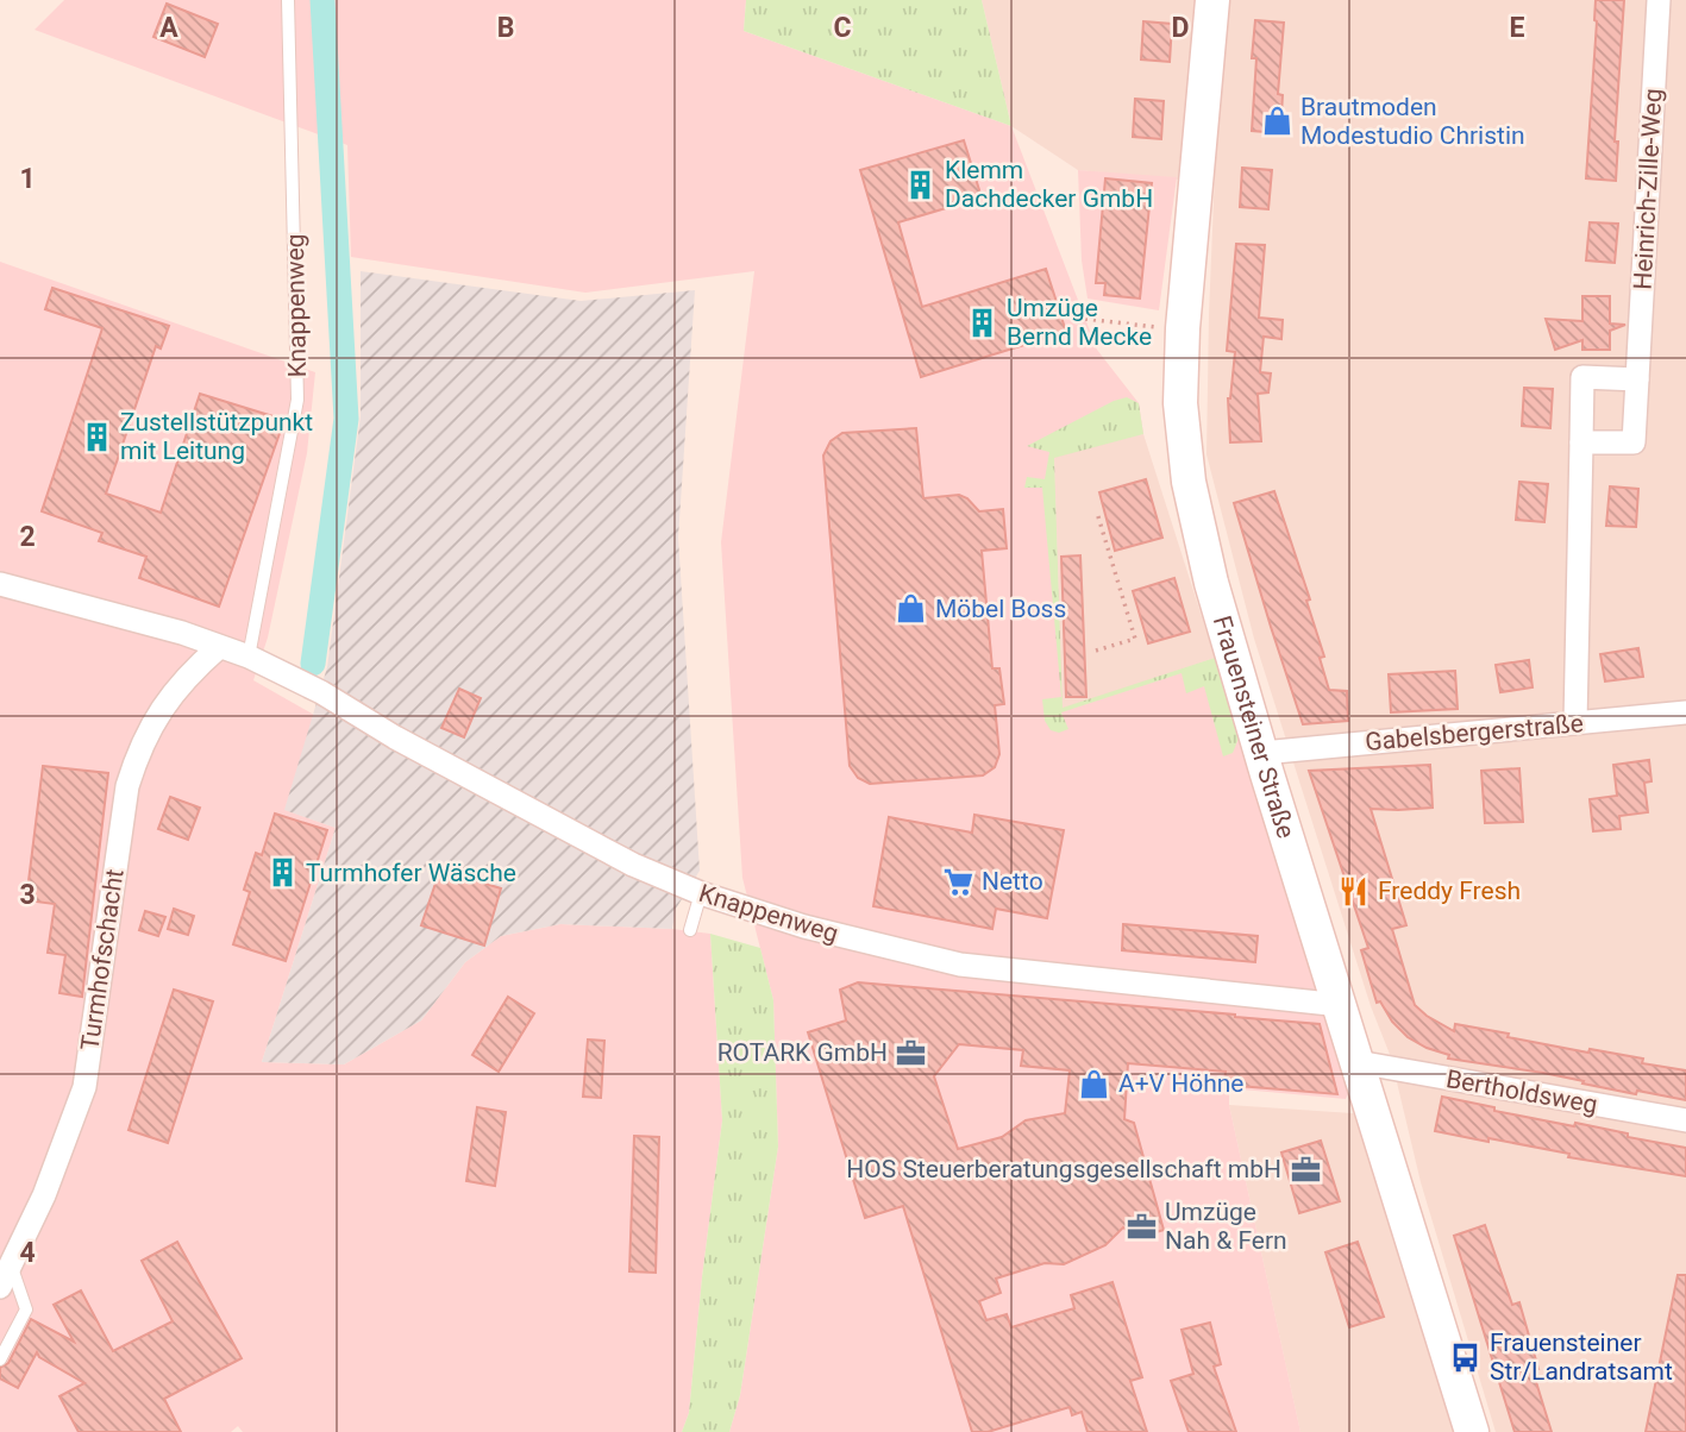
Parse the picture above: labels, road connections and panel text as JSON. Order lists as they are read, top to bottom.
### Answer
{
  "streets": {
    "main road": ["Frauensteiner Straße"],
    "street": [
      "Heinrich-Zille-Weg",
      "Knappenweg",
      "Gabelsbergerstraße",
      "Turmhofschacht",
      "Bertholdsweg"
    ]
  },
  "crossings": [
    ["Knappenweg", "Frauensteiner Straße"],
    ["Knappenweg", "Turmhofschacht"],
    ["Frauensteiner Straße", "Gabelsbergerstraße"],
    ["Frauensteiner Straße", "Bertholdsweg"]
  ],
  "places": {
    "shop": ["Brautmoden Modestudio Christin", "Möbel Boss", "A+V Höhne"],
    "building": [
      "Klemm Dachdecker GmbH",
      "Umzüge Bernd Mecke",
      "Zustellstützpunkt mit Leitung",
      "Turmhofer Wäsche"
    ],
    "supermarket": ["Netto"],
    "restaurant": ["Freddy Fresh"],
    "office": ["ROTARK GmbH", "HOS Steuerberatungsgesellschaft mbH", "Umzüge Nah & Fern"],
    "bus stop": ["Frauensteiner Str/Landratsamt"]
  },
  "grid": {
    "columns": [
      "A",
      "B",
      "C",
      "D",
      "E"
    ],
    "rows": [
      "1",
      "2",
      "3",
      "4"
    ]
  }
}
